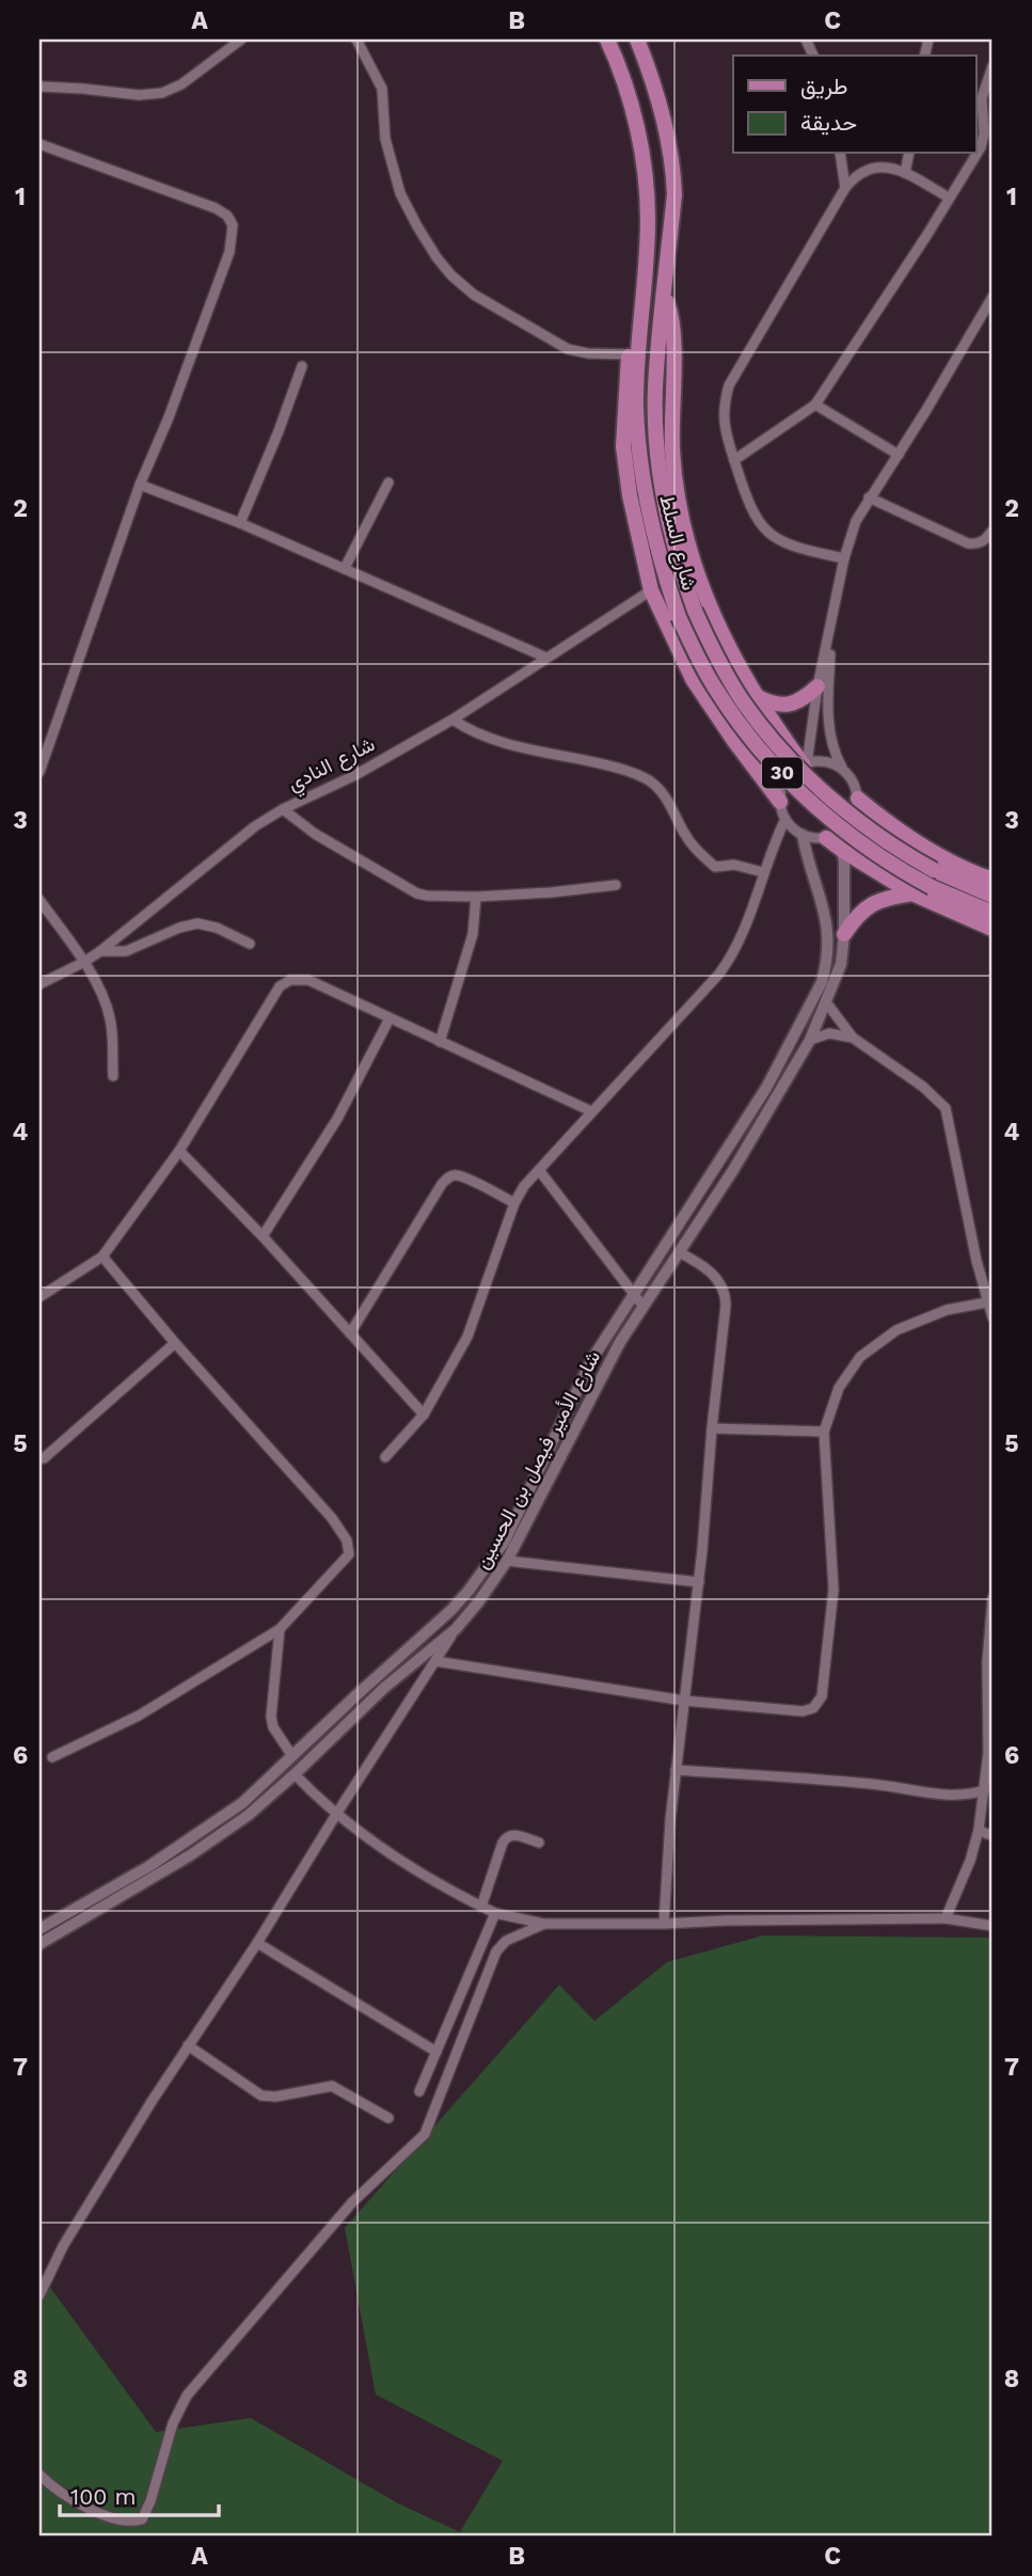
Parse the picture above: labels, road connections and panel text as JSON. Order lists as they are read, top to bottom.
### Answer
{
  "streets": {
    "main road": ["شارع السلط", "30"],
    "street": ["شارع النادي", "شارع الأمير فيصل بن الحسين"]
  },
  "legend": ["طريق", "حديقة"],
  "scale_bar": "100 m",
  "grid": {
    "columns": ["A", "B", "C"],
    "rows": [
      "1",
      "2",
      "3",
      "4",
      "5",
      "6",
      "7",
      "8"
    ]
  }
}
